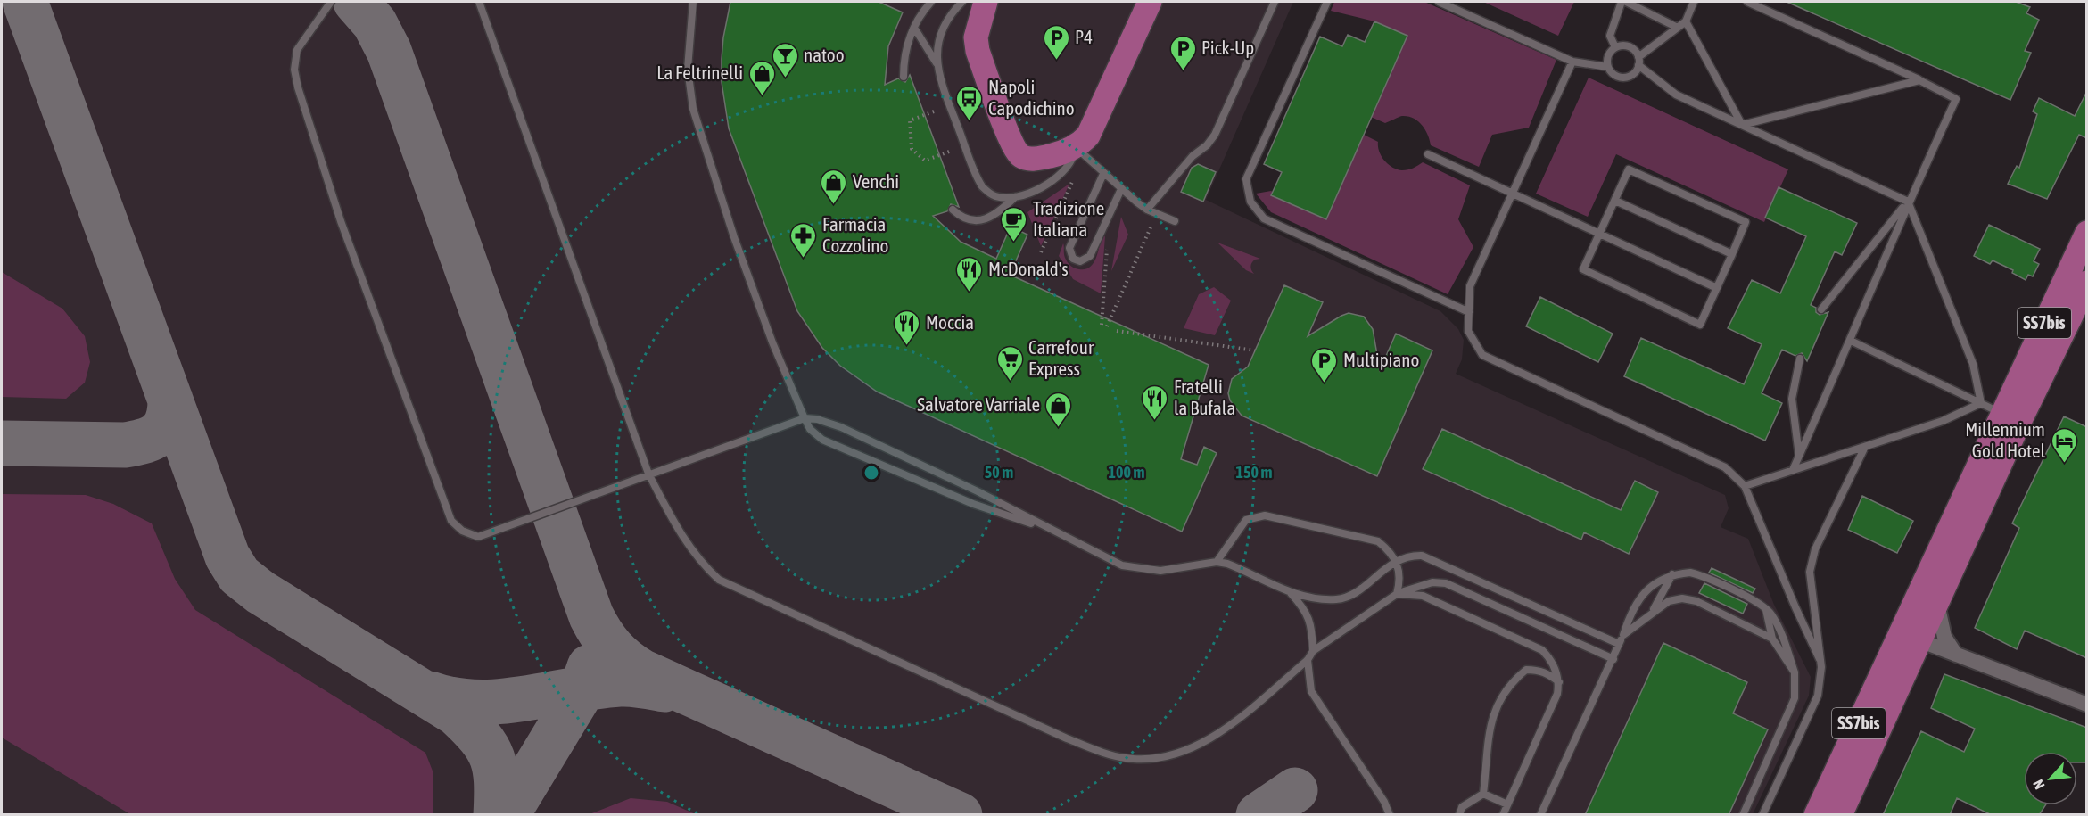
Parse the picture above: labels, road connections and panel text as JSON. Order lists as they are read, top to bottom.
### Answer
{
  "streets": {
    "main road": ["SS7bis"]
  },
  "places": {
    "parking": ["P4", "Pick-Up", "Multipiano"],
    "bar": ["natoo"],
    "shop": ["La Feltrinelli", "Venchi", "Salvatore Varriale"],
    "bus stop": ["Napoli Capodichino"],
    "cafe": ["Tradizione Italiana"],
    "pharmacy": ["Farmacia Cozzolino"],
    "restaurant": ["McDonald's", "Moccia", "Fratelli la Bufala"],
    "supermarket": ["Carrefour Express"],
    "hotel": ["Millennium Gold Hotel"]
  },
  "north": "bottom left",
  "rings": ["50 m", "100 m", "150 m"]
}
